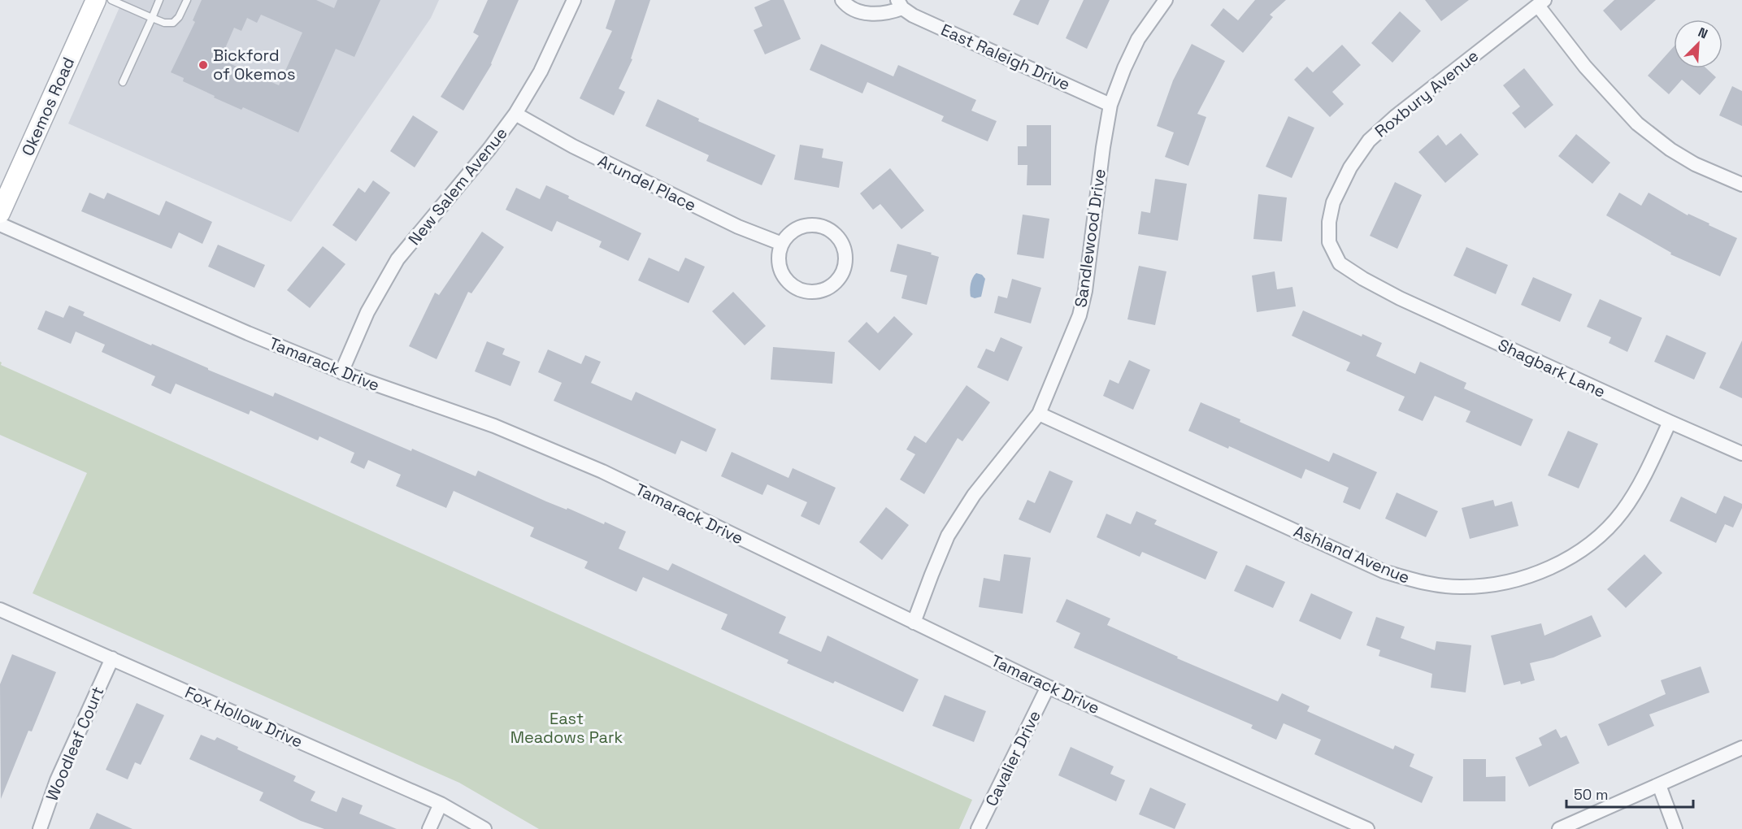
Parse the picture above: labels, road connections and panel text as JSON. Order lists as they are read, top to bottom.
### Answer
{
  "streets": {
    "main road": ["Okemos Road"],
    "street": [
      "East Raleigh Drive",
      "Roxbury Avenue",
      "Arundel Place",
      "New Salem Avenue",
      "Sandlewood Drive",
      "Tamarack Drive",
      "Shagbark Lane",
      "Ashland Avenue",
      "Fox Hollow Drive",
      "Woodleaf Court",
      "Cavalier Drive"
    ]
  },
  "crossings": [
    ["East Raleigh Drive", "Sandlewood Drive"],
    ["Roxbury Avenue", "Shagbark Lane"],
    ["Arundel Place", "New Salem Avenue"],
    ["New Salem Avenue", "Tamarack Drive"],
    ["Sandlewood Drive", "Tamarack Drive"],
    ["Sandlewood Drive", "Ashland Avenue"],
    ["Tamarack Drive", "Cavalier Drive"],
    ["Shagbark Lane", "Ashland Avenue"],
    ["Fox Hollow Drive", "Woodleaf Court"]
  ],
  "parks": ["East Meadows Park"],
  "places": ["Bickford of Okemos"],
  "scale_bar": "50 m",
  "north": "top right"
}
